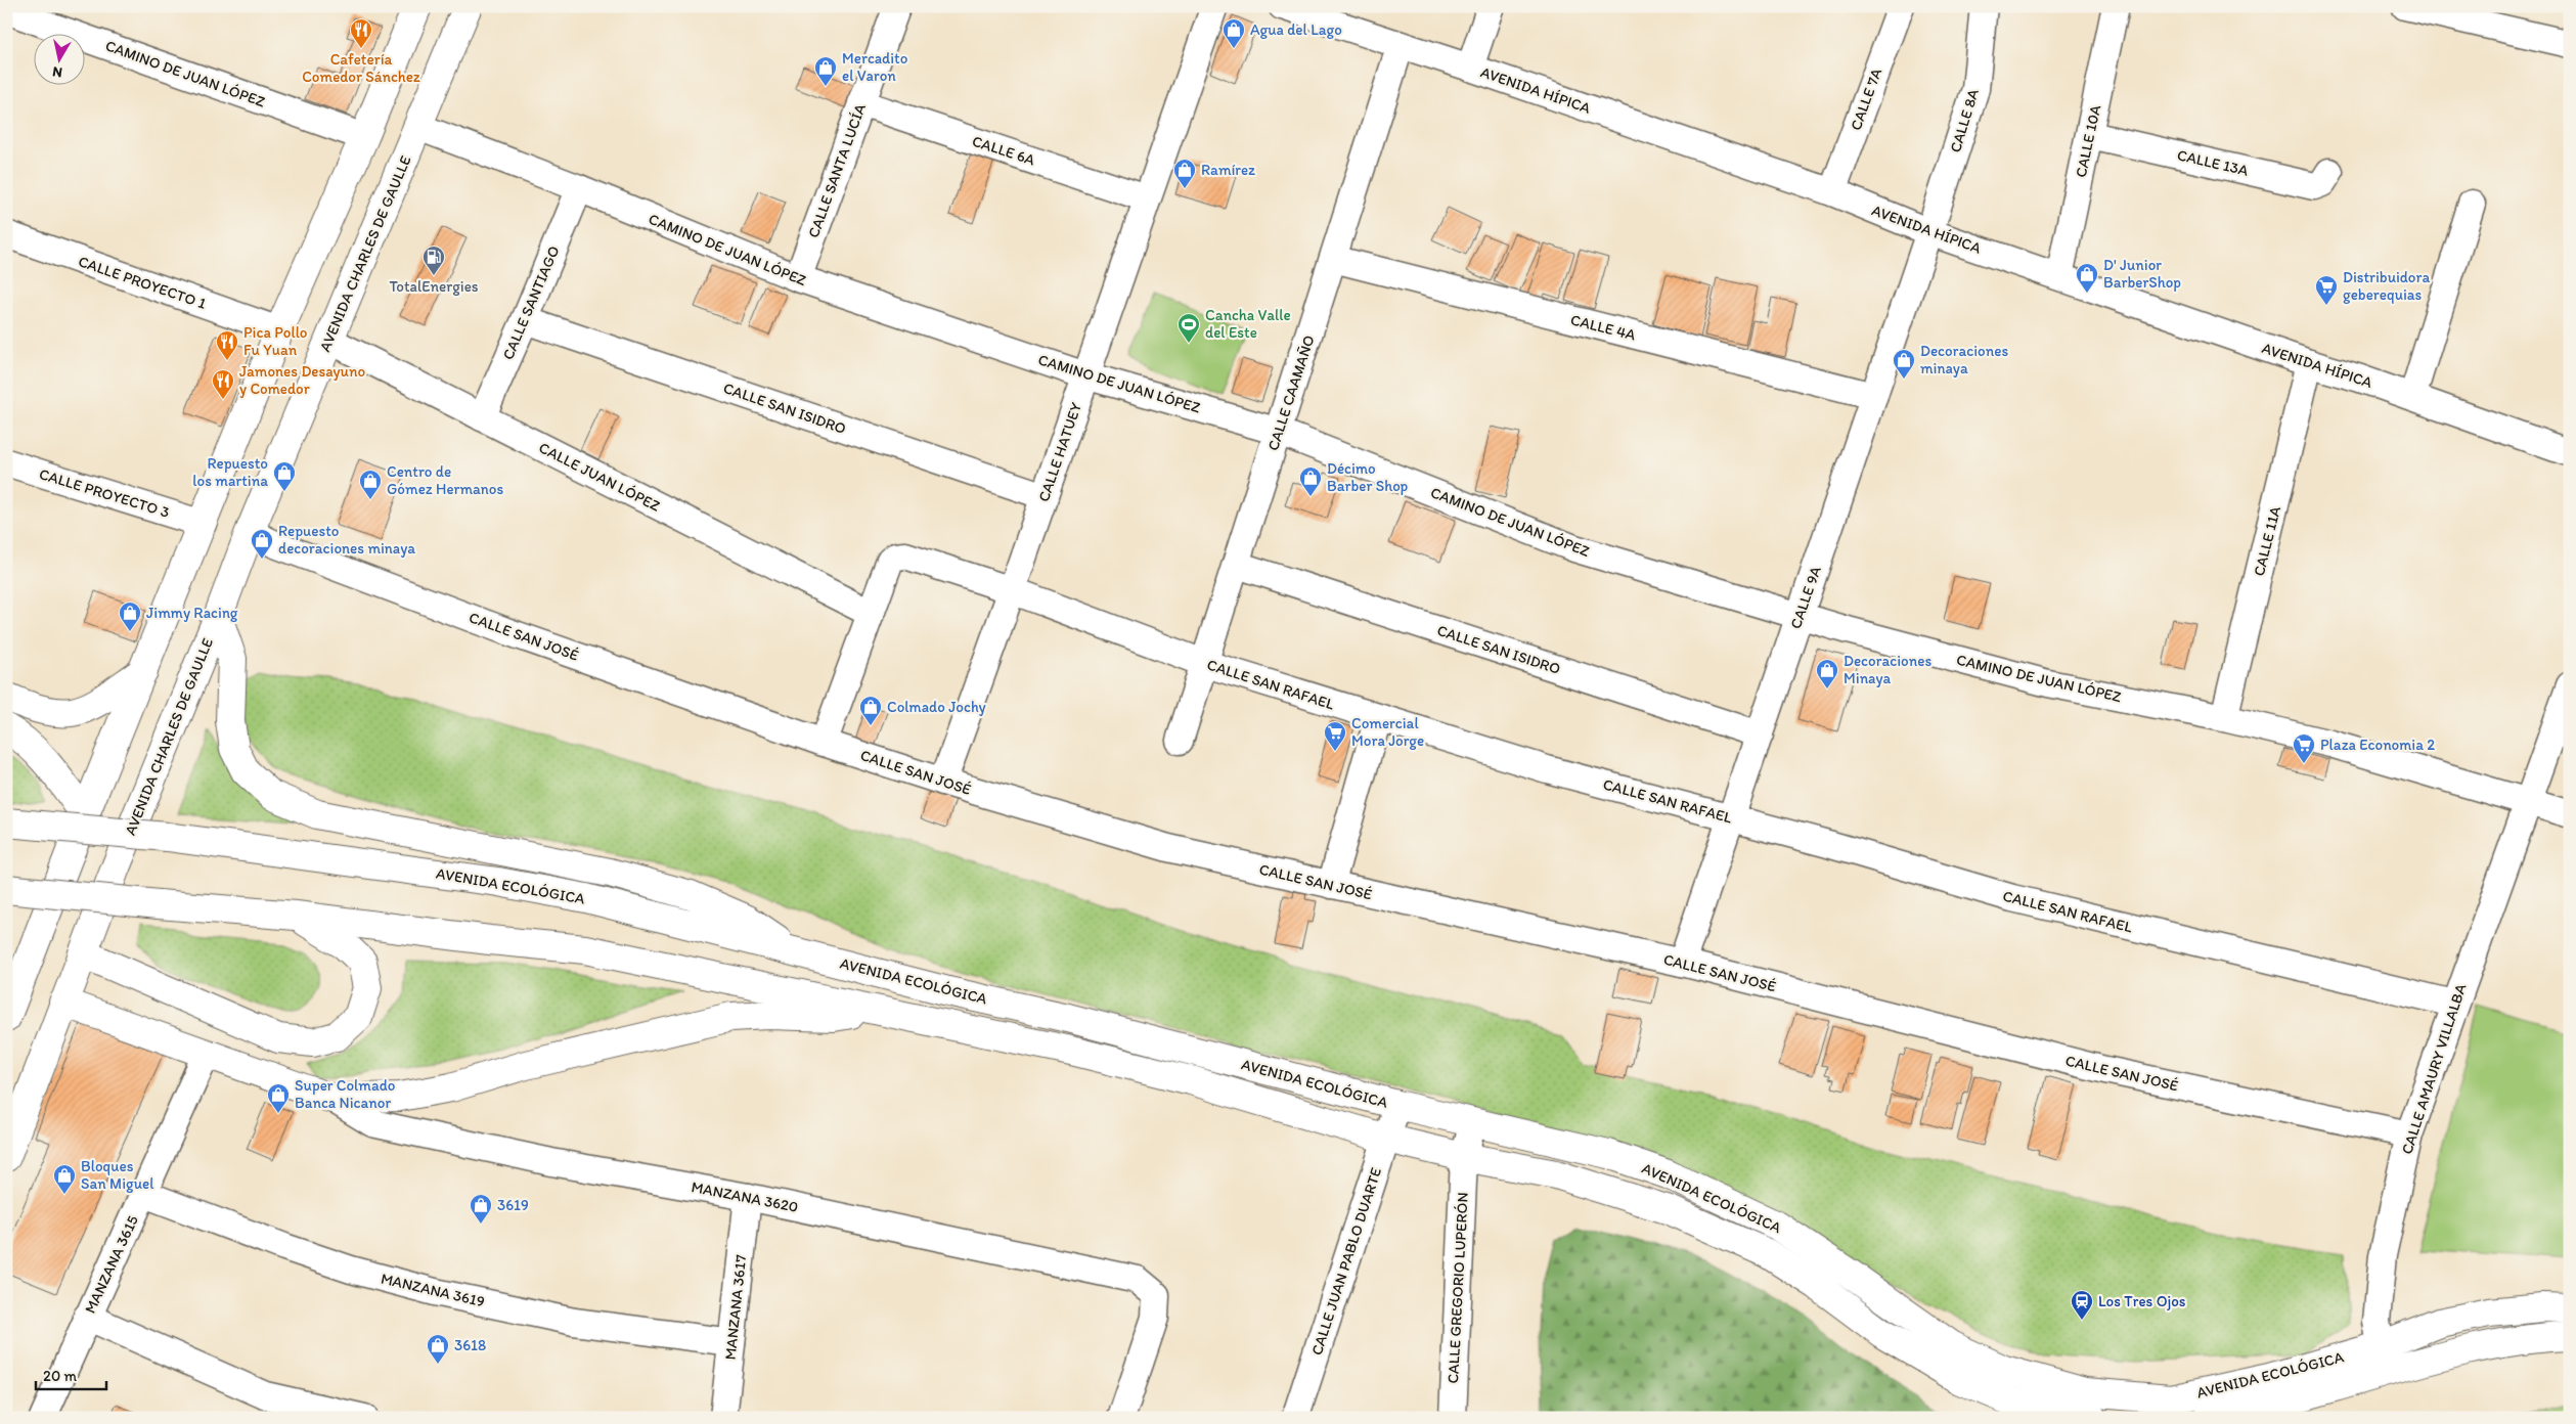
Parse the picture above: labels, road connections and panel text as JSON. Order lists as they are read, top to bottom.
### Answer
{
  "streets": {
    "main road": ["AVENIDA CHARLES DE GAULLE", "AVENIDA ECOLÓGICA"],
    "street": [
      "CAMINO DE JUAN LÓPEZ",
      "AVENIDA HÍPICA",
      "CALLE 7A",
      "CALLE 8A",
      "CALLE 10A",
      "CALLE 6A",
      "CALLE 13A",
      "CALLE SANTA LUCÍA",
      "CALLE PROYECTO 1",
      "CALLE SANTIAGO",
      "CALLE 4A",
      "CALLE CAAMAÑO",
      "CALLE SAN ISIDRO",
      "CALLE HATUEY",
      "CALLE JUAN LÓPEZ",
      "CALLE PROYECTO 3",
      "CALLE 11A",
      "CALLE 9A",
      "CALLE SAN JOSÉ",
      "CALLE SAN RAFAEL",
      "CALLE AMAURY VILLALBA",
      "MANZANA 3620",
      "CALLE JUAN PABLO DUARTE",
      "MANZANA 3615",
      "CALLE GREGORIO LUPERÓN",
      "MANZANA 3619",
      "MANZANA 3617"
    ]
  },
  "crossings": [
    ["CAMINO DE JUAN LÓPEZ", "CALLE SANTA LUCÍA"],
    ["CAMINO DE JUAN LÓPEZ", "AVENIDA CHARLES DE GAULLE"],
    ["CAMINO DE JUAN LÓPEZ", "CALLE SANTIAGO"],
    ["CAMINO DE JUAN LÓPEZ", "CALLE CAAMAÑO"],
    ["CAMINO DE JUAN LÓPEZ", "CALLE HATUEY"],
    ["CAMINO DE JUAN LÓPEZ", "CALLE 11A"],
    ["CAMINO DE JUAN LÓPEZ", "CALLE 9A"],
    ["CAMINO DE JUAN LÓPEZ", "CALLE AMAURY VILLALBA"],
    ["AVENIDA HÍPICA", "CALLE 7A"],
    ["AVENIDA HÍPICA", "CALLE 8A"],
    ["AVENIDA HÍPICA", "CALLE 10A"],
    ["AVENIDA HÍPICA", "CALLE CAAMAÑO"],
    ["AVENIDA HÍPICA", "CALLE 11A"],
    ["AVENIDA HÍPICA", "CALLE 9A"],
    ["CALLE 8A", "CALLE 9A"],
    ["CALLE 10A", "CALLE 13A"],
    ["CALLE 6A", "CALLE SANTA LUCÍA"],
    ["CALLE 6A", "CALLE HATUEY"],
    ["AVENIDA CHARLES DE GAULLE", "CALLE JUAN LÓPEZ"],
    ["AVENIDA CHARLES DE GAULLE", "CALLE SAN JOSÉ"],
    ["CALLE SANTIAGO", "CALLE SAN ISIDRO"],
    ["CALLE SANTIAGO", "CALLE JUAN LÓPEZ"],
    ["CALLE 4A", "CALLE CAAMAÑO"],
    ["CALLE 4A", "CALLE 9A"],
    ["CALLE CAAMAÑO", "CALLE SAN ISIDRO"],
    ["CALLE CAAMAÑO", "CALLE SAN RAFAEL"],
    ["CALLE SAN ISIDRO", "CALLE HATUEY"],
    ["CALLE SAN ISIDRO", "CALLE 9A"],
    ["CALLE HATUEY", "CALLE SAN JOSÉ"],
    ["CALLE HATUEY", "CALLE SAN RAFAEL"],
    ["CALLE JUAN LÓPEZ", "CALLE SAN RAFAEL"],
    ["CALLE 9A", "CALLE SAN JOSÉ"],
    ["CALLE 9A", "CALLE SAN RAFAEL"],
    ["CALLE SAN JOSÉ", "CALLE AMAURY VILLALBA"],
    ["CALLE SAN RAFAEL", "CALLE AMAURY VILLALBA"],
    ["AVENIDA ECOLÓGICA", "CALLE AMAURY VILLALBA"],
    ["AVENIDA ECOLÓGICA", "CALLE JUAN PABLO DUARTE"],
    ["AVENIDA ECOLÓGICA", "CALLE GREGORIO LUPERÓN"],
    ["MANZANA 3620", "MANZANA 3617"],
    ["MANZANA 3615", "MANZANA 3619"],
    ["MANZANA 3619", "MANZANA 3617"]
  ],
  "places": {
    "restaurant": ["Cafetería Comedor Sánchez", "Pica Pollo Fu Yuan", "Jamones Desayuno y Comedor"],
    "shop": [
      "Agua del Lago",
      "Mercadito el Varon",
      "Ramírez",
      "D' Junior BarberShop",
      "Decoraciones minaya",
      "Repuesto los martina",
      "Décimo Barber Shop",
      "Centro de Gómez Hermanos",
      "Repuesto decoraciones minaya",
      "Jimmy Racing",
      "Decoraciones Minaya",
      "Colmado Jochy",
      "Super Colmado Banca Nicanor",
      "Bloques San Miguel",
      "3619",
      "3618"
    ],
    "fuel station": ["TotalEnergies"],
    "supermarket": ["Distribuidora geberequias", "Comercial Mora Jorge", "Plaza Economia 2"],
    "sports": ["Cancha Valle del Este"],
    "station": ["Los Tres Ojos"]
  },
  "scale_bar": "20 m",
  "north": "bottom"
}
